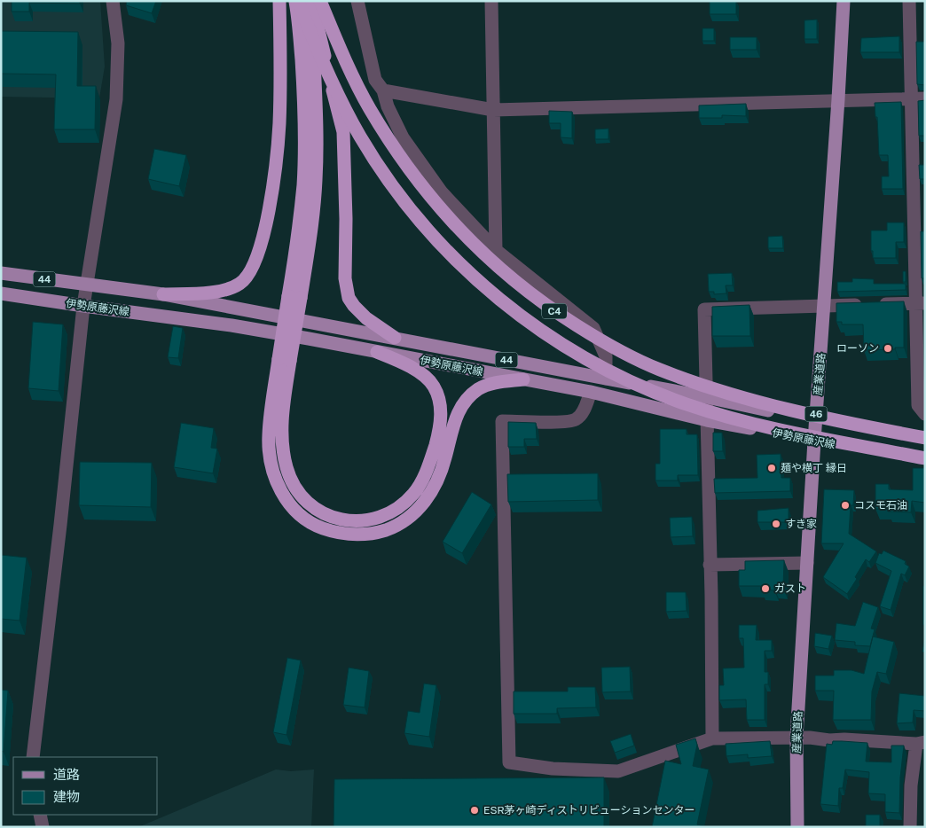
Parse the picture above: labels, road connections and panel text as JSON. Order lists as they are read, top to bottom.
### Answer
{
  "streets": {
    "highway": ["C4"],
    "main road": [
      "44",
      "伊勢原藤沢線",
      "産業道路",
      "46"
    ]
  },
  "crossings": [
    ["伊勢原藤沢線", "産業道路"]
  ],
  "places": [
    "ローソン",
    "麺や横丁 縁日",
    "コスモ石油",
    "すき家",
    "ガスト",
    "ESR茅ヶ崎ディストリビューションセンター"
  ],
  "legend": ["道路", "建物"]
}
